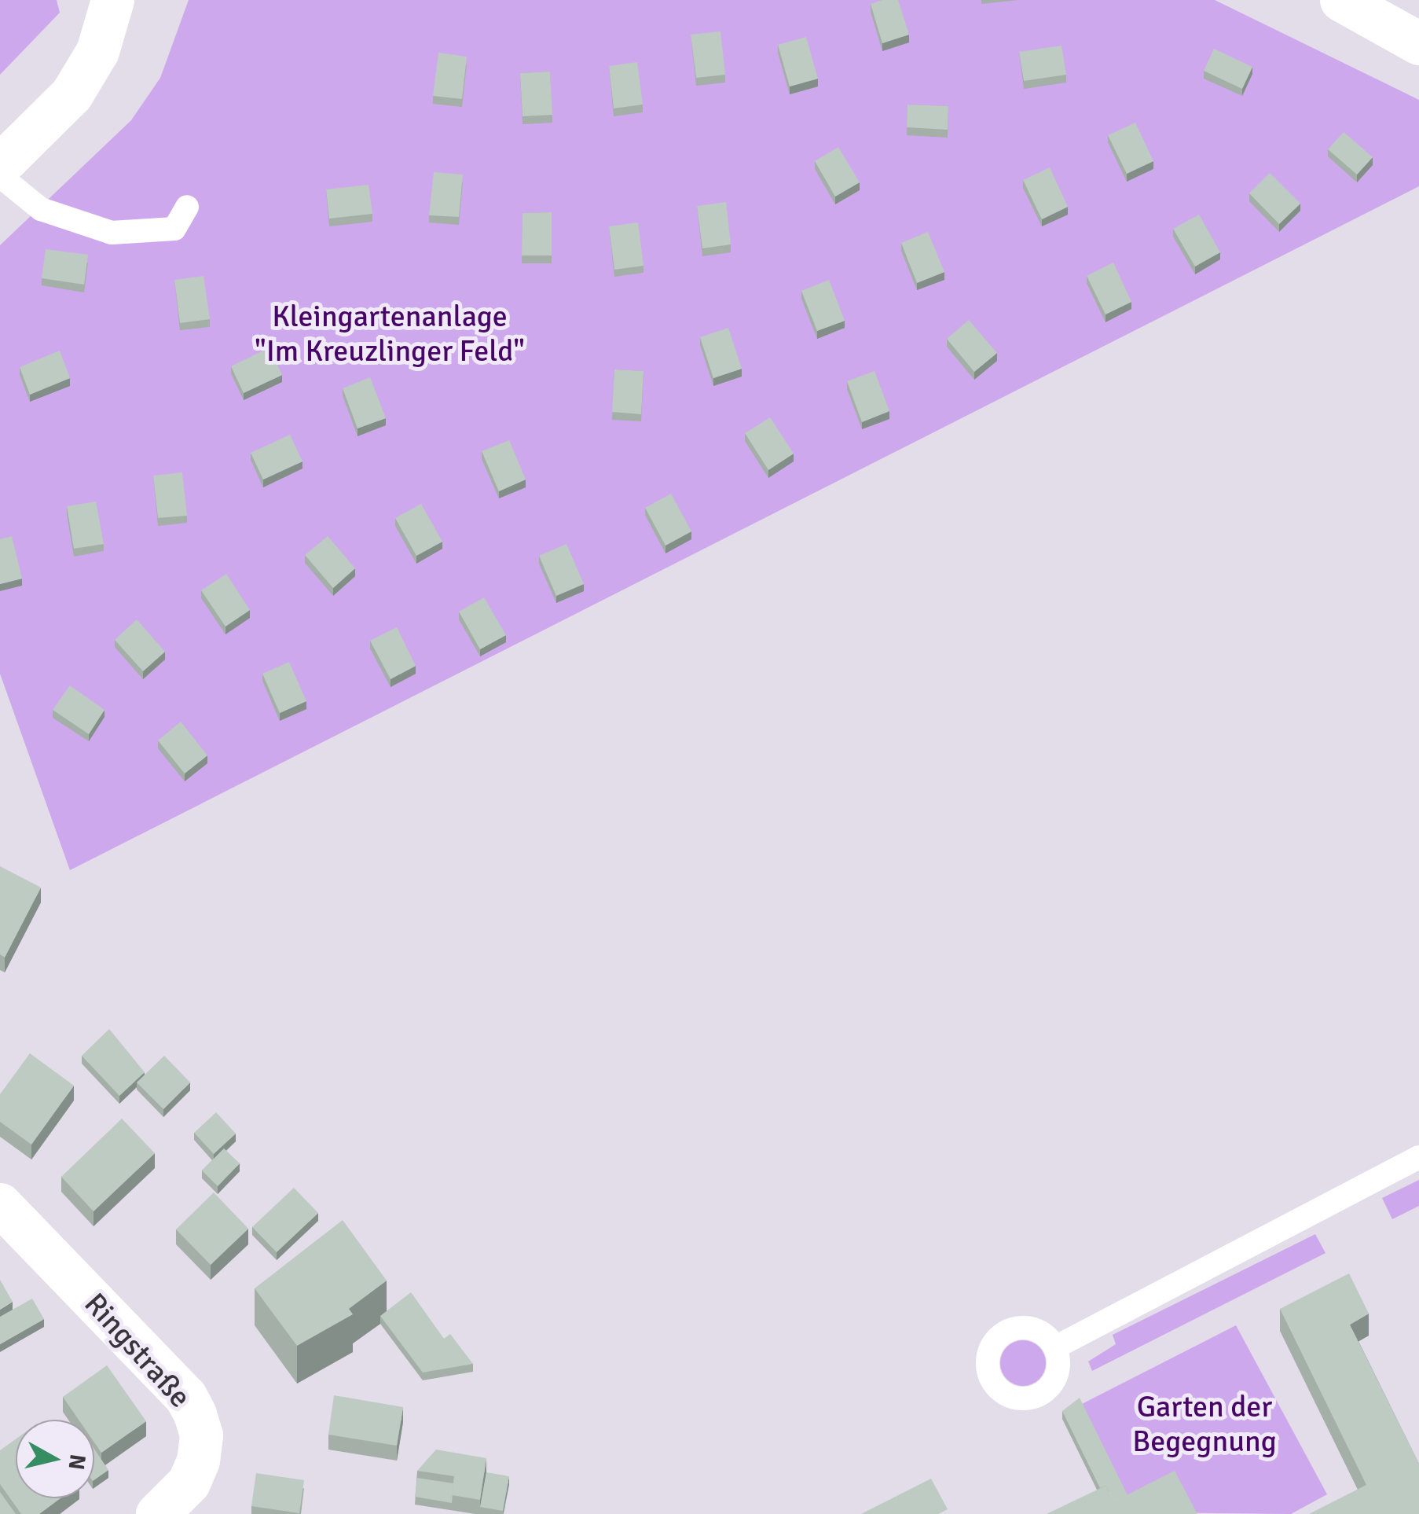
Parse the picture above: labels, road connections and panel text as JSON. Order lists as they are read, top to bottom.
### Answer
{
  "streets": {
    "street": ["Ringstraße"]
  },
  "parks": ["Kleingartenanlage \"Im Kreuzlinger Feld\"", "Garten der Begegnung"],
  "north": "right"
}
